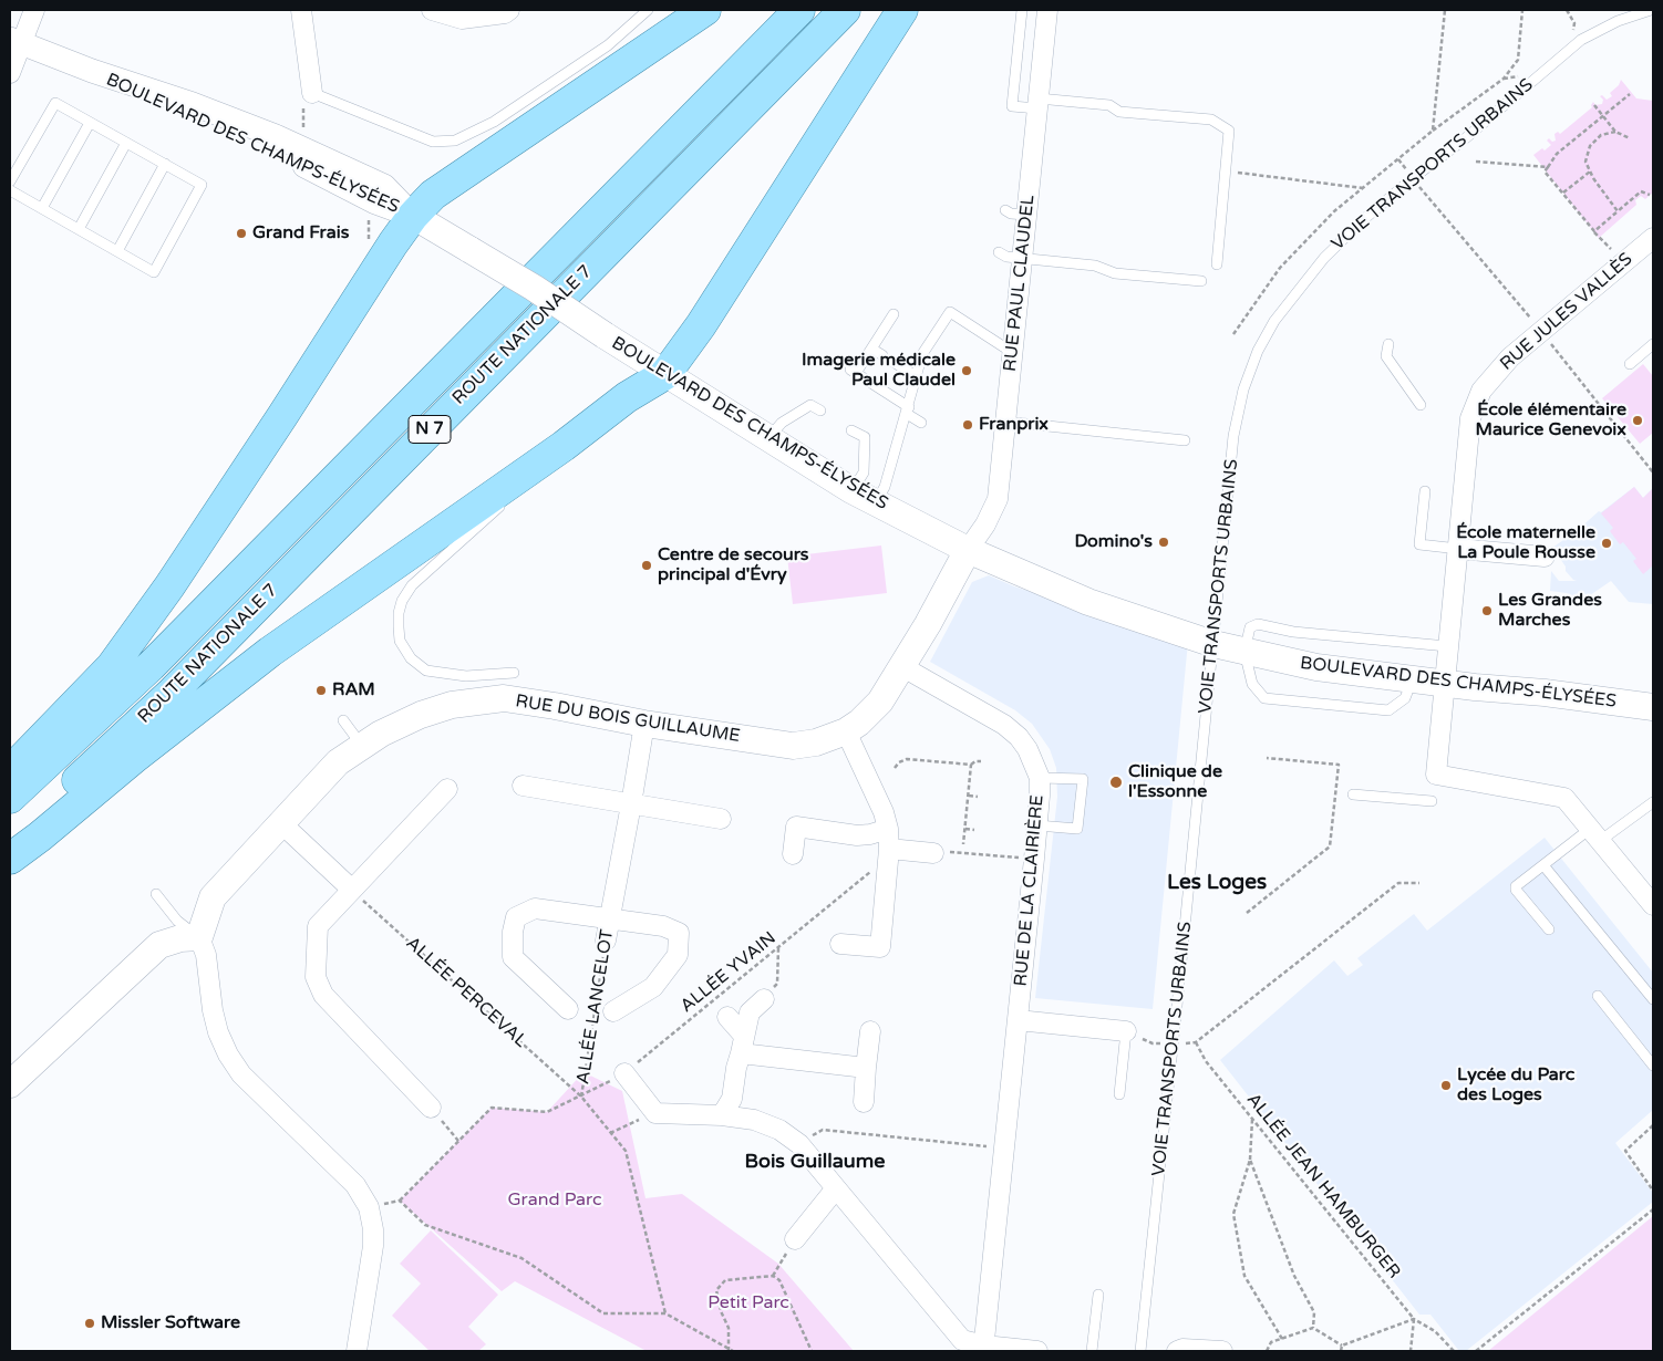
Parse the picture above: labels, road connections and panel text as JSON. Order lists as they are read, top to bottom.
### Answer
{
  "streets": {
    "main road": [
      "BOULEVARD DES CHAMPS-ÉLYSÉES",
      "ROUTE NATIONALE 7",
      "N 7",
      "RUE DU BOIS GUILLAUME"
    ],
    "street": [
      "RUE PAUL CLAUDEL",
      "RUE JULES VALLÈS",
      "RUE DE LA CLAIRIÈRE",
      "ALLÉE LANCELOT"
    ],
    "lane": ["VOIE TRANSPORTS URBAINS"],
    "path": ["ALLÉE YVAIN", "ALLÉE PERCEVAL", "ALLÉE JEAN HAMBURGER"]
  },
  "crossings": [
    ["BOULEVARD DES CHAMPS-ÉLYSÉES", "VOIE TRANSPORTS URBAINS"],
    ["BOULEVARD DES CHAMPS-ÉLYSÉES", "RUE PAUL CLAUDEL"],
    ["BOULEVARD DES CHAMPS-ÉLYSÉES", "RUE JULES VALLÈS"],
    ["BOULEVARD DES CHAMPS-ÉLYSÉES", "RUE DU BOIS GUILLAUME"],
    ["RUE PAUL CLAUDEL", "RUE DU BOIS GUILLAUME"],
    ["RUE DU BOIS GUILLAUME", "RUE DE LA CLAIRIÈRE"],
    ["RUE DU BOIS GUILLAUME", "ALLÉE LANCELOT"],
    ["ALLÉE YVAIN", "ALLÉE PERCEVAL"],
    ["ALLÉE YVAIN", "ALLÉE LANCELOT"],
    ["ALLÉE PERCEVAL", "ALLÉE LANCELOT"]
  ],
  "districts": ["Les Loges", "Bois Guillaume"],
  "parks": ["Grand Parc", "Petit Parc"],
  "places": [
    "Grand Frais",
    "Imagerie médicale Paul Claudel",
    "École élémentaire Maurice Genevoix",
    "Franprix",
    "Domino's",
    "École maternelle La Poule Rousse",
    "Centre de secours principal d'Évry",
    "Les Grandes Marches",
    "RAM",
    "Clinique de l'Essonne",
    "Lycée du Parc des Loges",
    "Missler Software"
  ]
}
